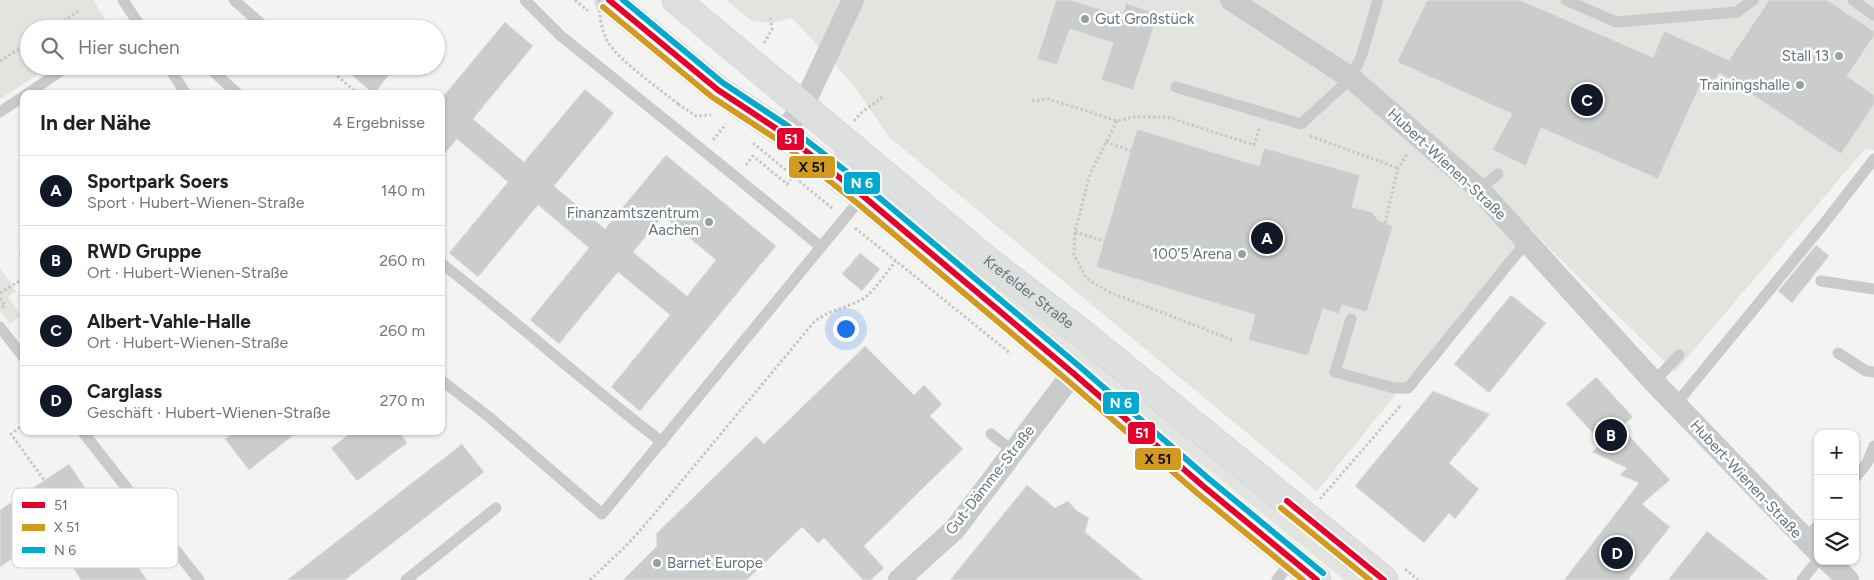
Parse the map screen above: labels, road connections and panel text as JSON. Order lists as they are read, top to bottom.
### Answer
{
  "streets": {
    "main road": ["Krefelder Straße"],
    "street": ["Hubert-Wienen-Straße", "Gut-Dämme-Straße"]
  },
  "crossings": [
    ["Krefelder Straße", "Gut-Dämme-Straße"]
  ],
  "places": [
    "Gut Großstück",
    "Stall 13",
    "Trainingshalle",
    "Finanzamtszentrum Aachen",
    "100’5 Arena",
    "Barnet Europe"
  ],
  "lines": ["transit line 51"],
  "legend": ["51", "X 51", "N 6"],
  "page": {
    "search": "Hier suchen",
    "pins": [
      "C",
      "A",
      "B",
      "D"
    ],
    "heading": ["In der Nähe", "4 Ergebnisse"],
    "list": [
      {
        "mark": "A",
        "name": "Sportpark Soers",
        "note": "Sport · Hubert-Wienen-Straße",
        "value": "140 m"
      },
      {
        "mark": "B",
        "name": "RWD Gruppe",
        "note": "Ort · Hubert-Wienen-Straße",
        "value": "260 m"
      },
      {
        "mark": "C",
        "name": "Albert-Vahle-Halle",
        "note": "Ort · Hubert-Wienen-Straße",
        "value": "260 m"
      },
      {
        "mark": "D",
        "name": "Carglass",
        "note": "Geschäft · Hubert-Wienen-Straße",
        "value": "270 m"
      }
    ],
    "map_buttons": ["+", "−"]
  }
}
